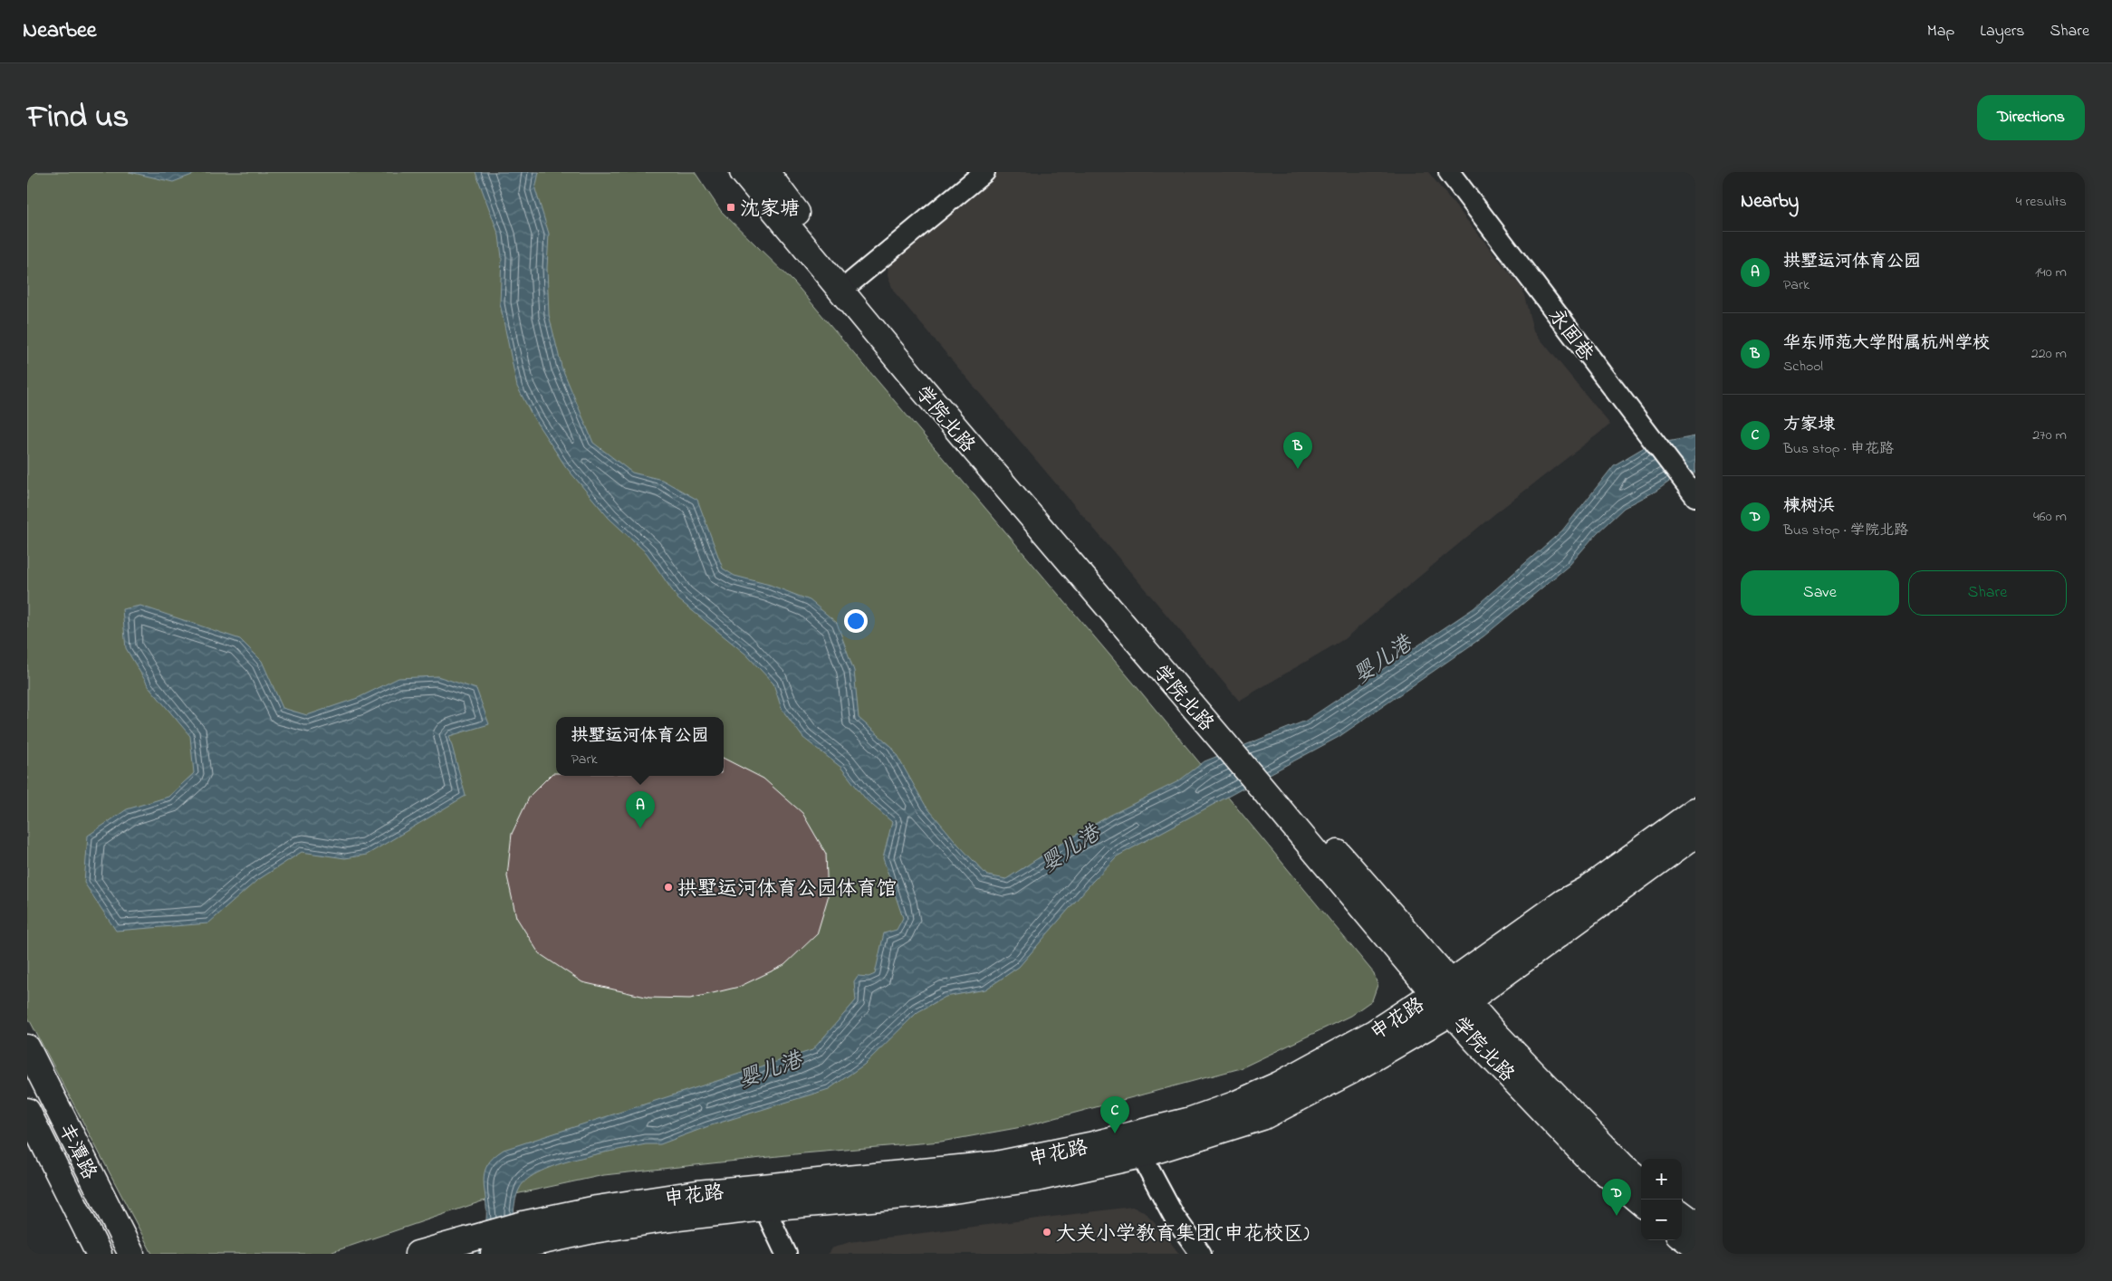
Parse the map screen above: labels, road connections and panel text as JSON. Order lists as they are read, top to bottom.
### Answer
{
  "streets": {
    "main road": ["学院北路", "申花路", "丰潭路"],
    "street": ["永固巷"]
  },
  "crossings": [
    ["学院北路", "申花路"]
  ],
  "water": ["婴儿港"],
  "places": {
    "transit": ["沈家塘"],
    "other": ["拱墅运河体育公园体育馆", "大关小学教育集团(申花校区)"]
  },
  "page": {
    "header": "Nearbee",
    "nav": ["Map", "Layers", "Share"],
    "title": "Find us",
    "buttons": [
      "Directions",
      ["Save", "Share"]
    ],
    "heading": ["Nearby", "4 results"],
    "list": [
      {
        "mark": "A",
        "name": "拱墅运河体育公园",
        "note": "Park",
        "value": "140 m"
      },
      {
        "mark": "B",
        "name": "华东师范大学附属杭州学校",
        "note": "School",
        "value": "220 m"
      },
      {
        "mark": "C",
        "name": "方家埭",
        "note": "Bus stop · 申花路",
        "value": "270 m"
      },
      {
        "mark": "D",
        "name": "楝树浜",
        "note": "Bus stop · 学院北路",
        "value": "460 m"
      }
    ],
    "pins": [
      "B",
      "A",
      "C",
      "D"
    ],
    "popup": ["拱墅运河体育公园", "Park"],
    "map_buttons": ["+", "−"]
  }
}
